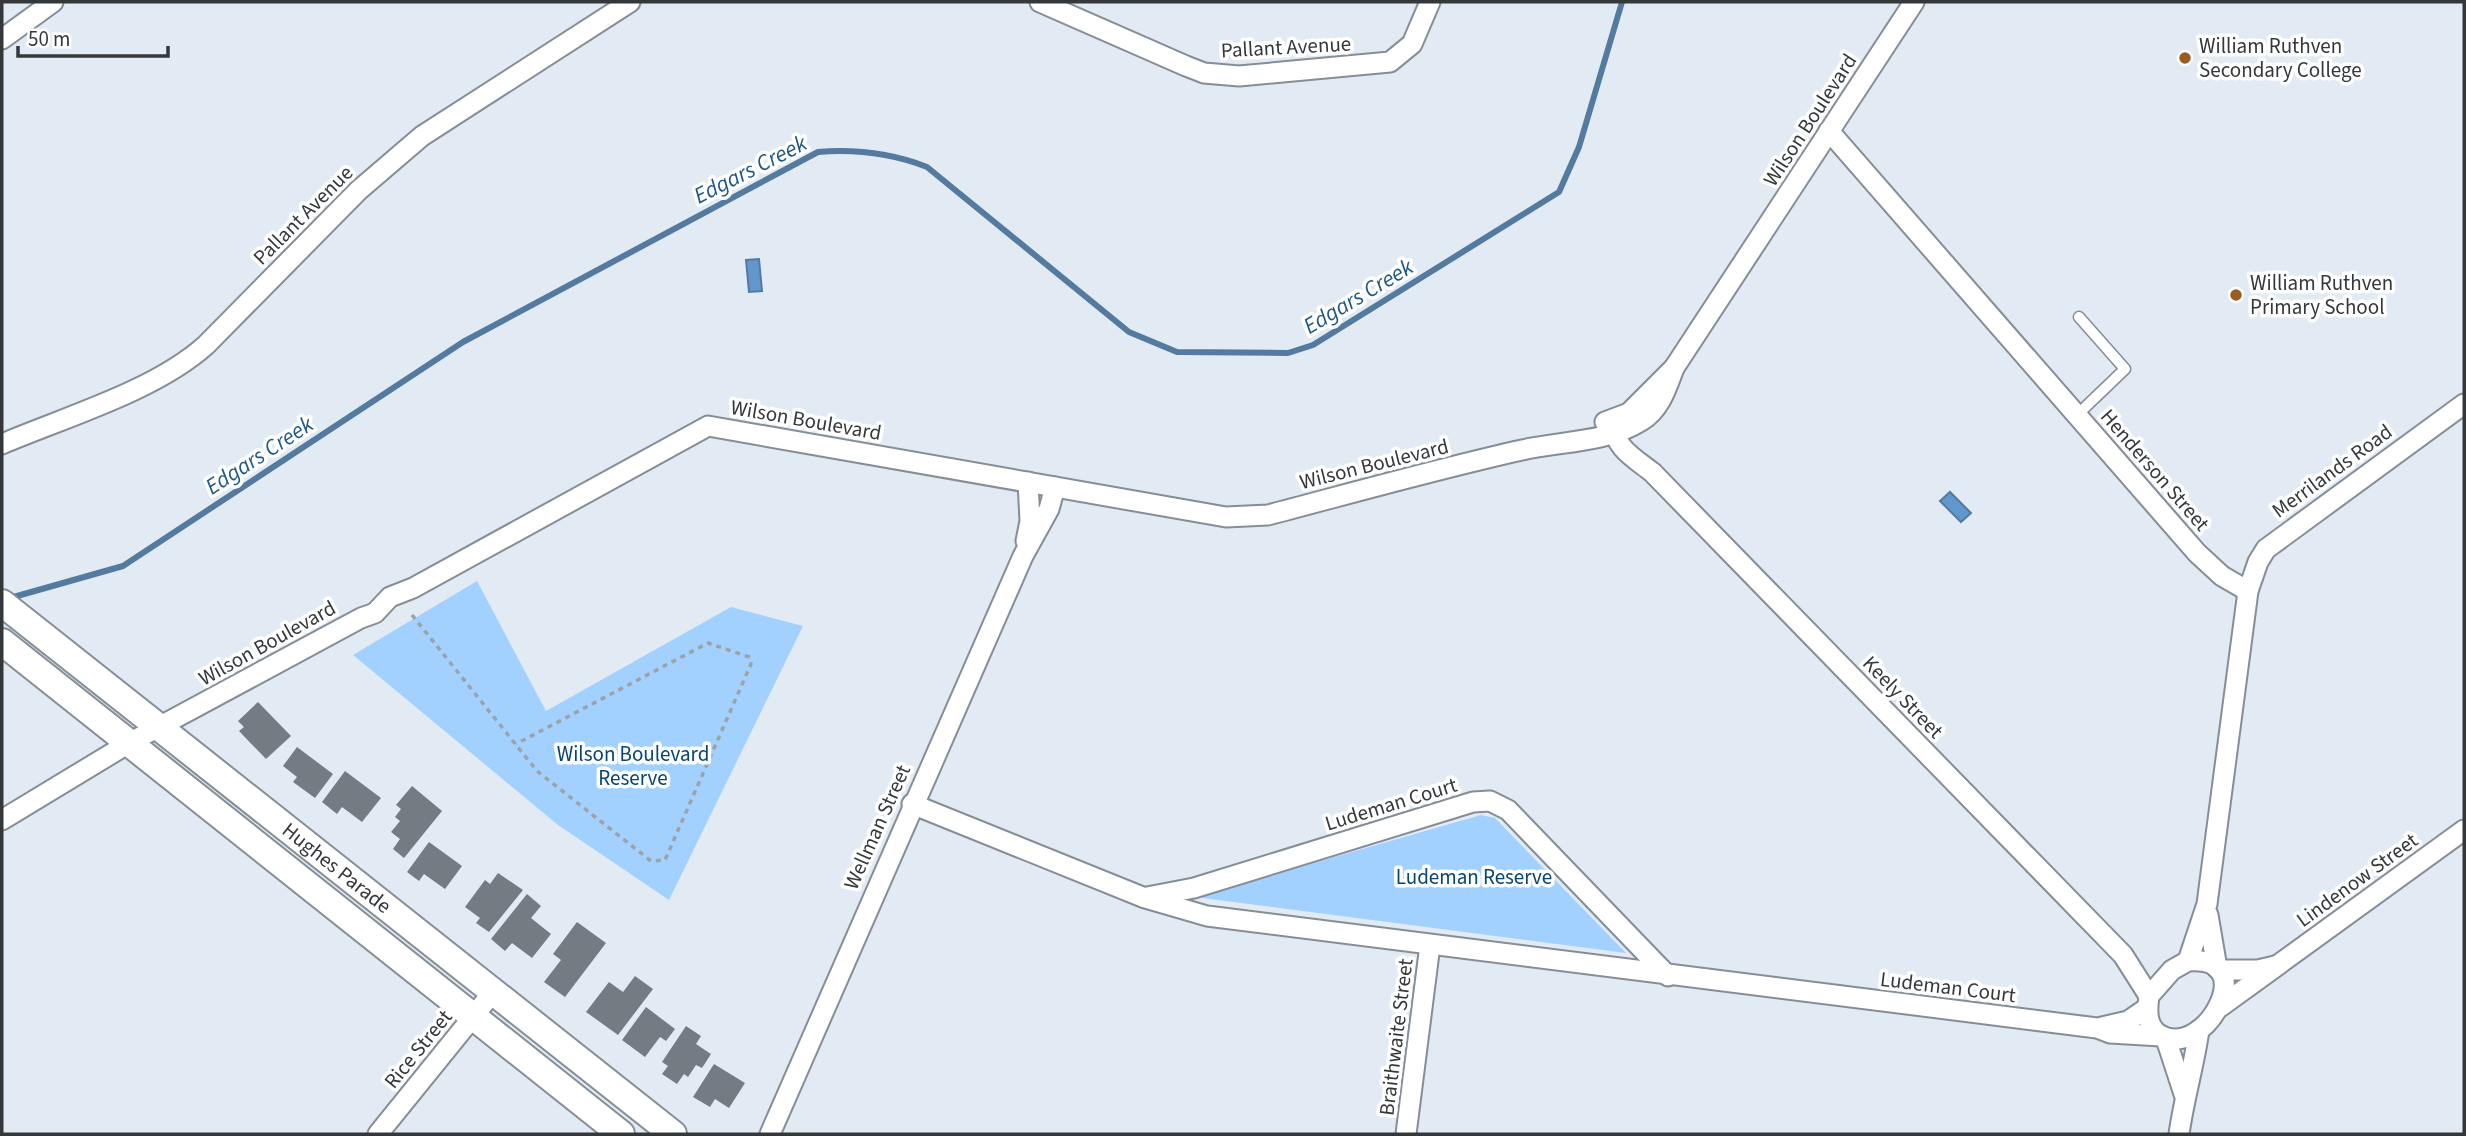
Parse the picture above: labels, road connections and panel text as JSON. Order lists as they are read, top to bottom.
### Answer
{
  "streets": {
    "street": [
      "Pallant Avenue",
      "Wilson Boulevard",
      "Henderson Street",
      "Merrilands Road",
      "Keely Street",
      "Ludeman Court",
      "Wellman Street",
      "Hughes Parade",
      "Lindenow Street",
      "Braithwaite Street",
      "Rice Street"
    ]
  },
  "crossings": [
    ["Wilson Boulevard", "Henderson Street"],
    ["Wilson Boulevard", "Keely Street"],
    ["Wilson Boulevard", "Wellman Street"],
    ["Wilson Boulevard", "Hughes Parade"],
    ["Henderson Street", "Merrilands Road"],
    ["Keely Street", "Ludeman Court"],
    ["Keely Street", "Lindenow Street"],
    ["Ludeman Court", "Wellman Street"],
    ["Ludeman Court", "Lindenow Street"],
    ["Ludeman Court", "Braithwaite Street"],
    ["Hughes Parade", "Rice Street"]
  ],
  "water": ["Edgars Creek"],
  "parks": ["Wilson Boulevard Reserve", "Ludeman Reserve"],
  "places": ["William Ruthven Secondary College", "William Ruthven Primary School"],
  "scale_bar": "50 m"
}
